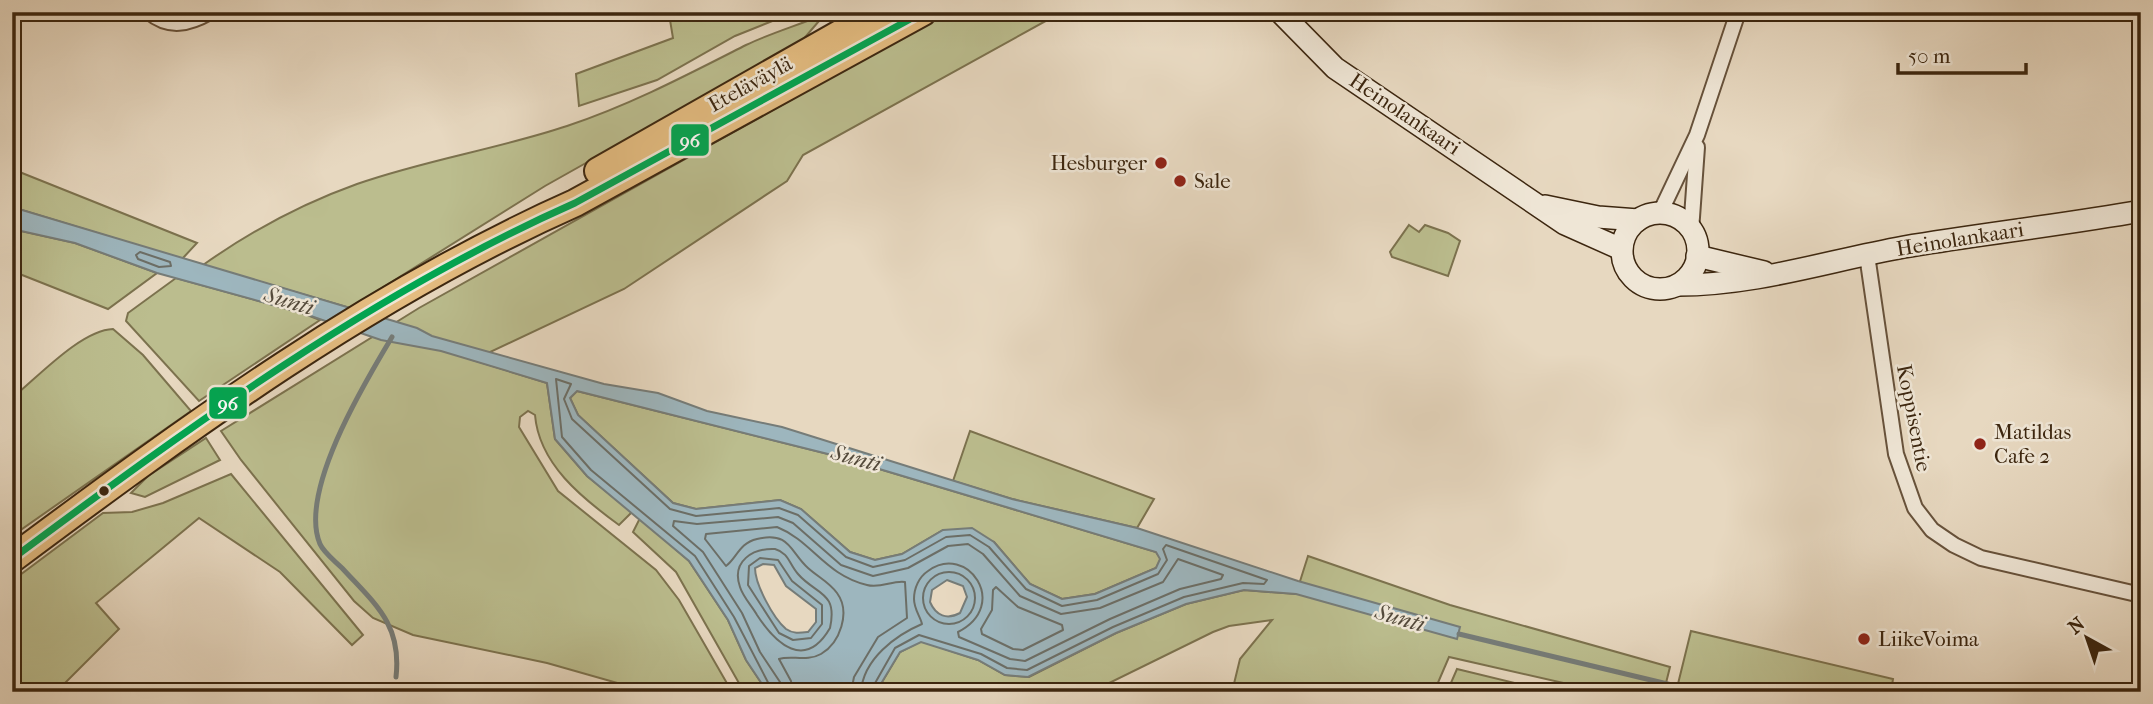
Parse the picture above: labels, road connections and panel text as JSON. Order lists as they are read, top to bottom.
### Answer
{
  "streets": {
    "highway": ["Eteläväylä"],
    "street": ["Heinolankaari", "Koppisentie"]
  },
  "crossings": [
    ["Heinolankaari", "Koppisentie"]
  ],
  "water": ["Sunti"],
  "places": [
    "Hesburger",
    "Sale",
    "Matildas Cafe 2",
    "LiikeVoima"
  ],
  "lines": ["transit line 96"],
  "scale_bar": "50 m",
  "north": "top left"
}
